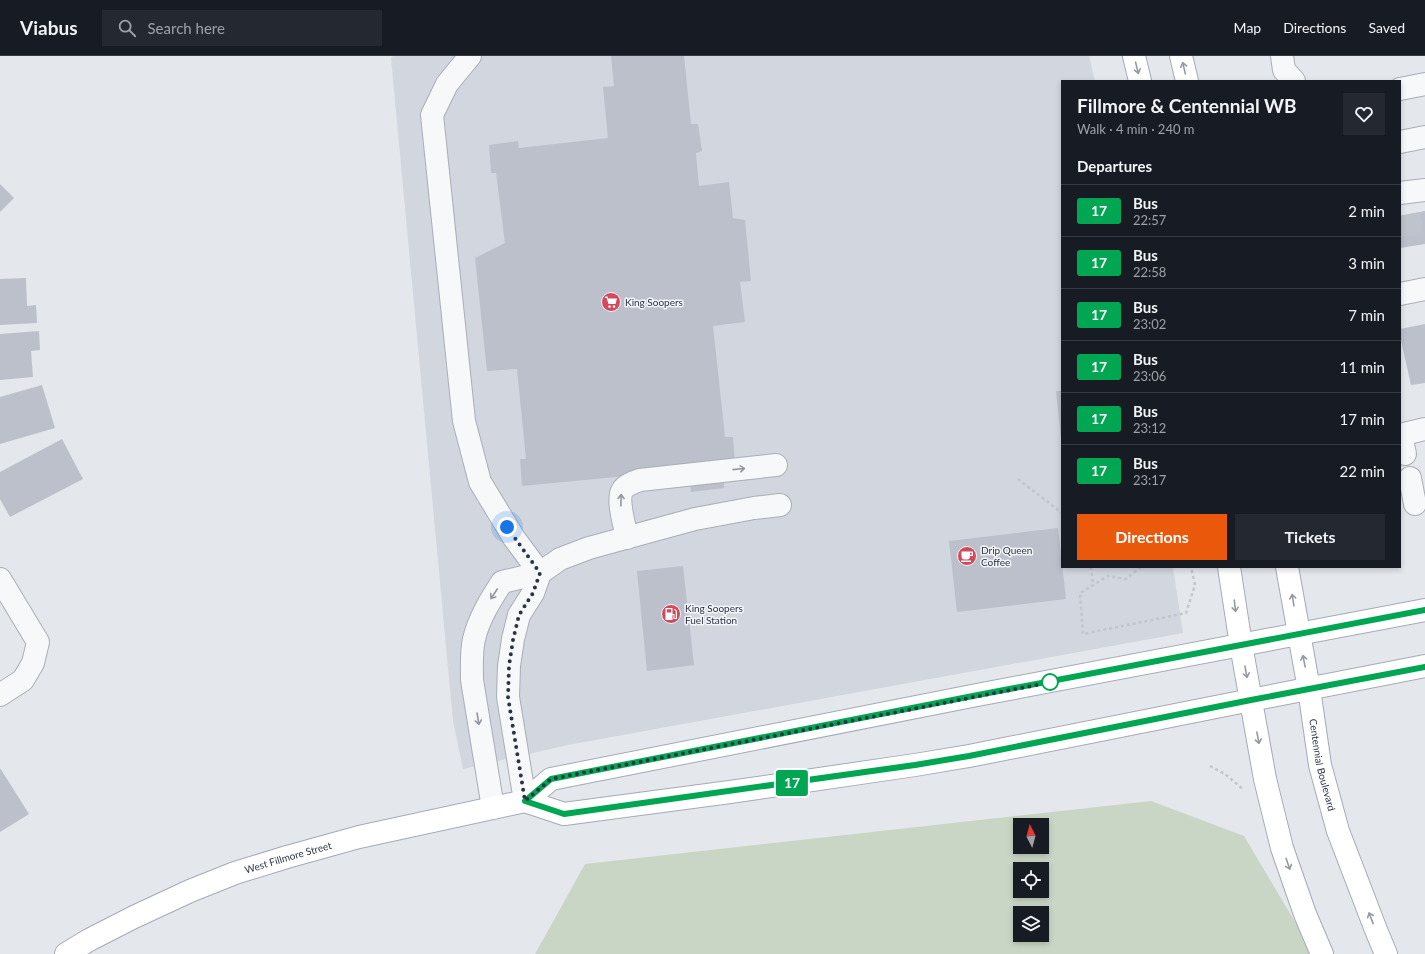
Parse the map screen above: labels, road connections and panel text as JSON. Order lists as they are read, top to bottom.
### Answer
{
  "streets": {
    "main road": ["Centennial Boulevard", "West Fillmore Street"]
  },
  "crossings": [
    ["Centennial Boulevard", "West Fillmore Street"]
  ],
  "places": {
    "supermarket": ["King Soopers"],
    "cafe": ["Drip Queen Coffee"],
    "fuel station": ["King Soopers Fuel Station"]
  },
  "lines": ["bus line 17"],
  "north": "top",
  "page": {
    "header": "Viabus",
    "search": "Search here",
    "nav": ["Map", "Directions", "Saved"],
    "on_map": "17",
    "heading": [
      ["Fillmore & Centennial WB", "Walk · 4 min · 240 m"],
      "Departures"
    ],
    "list": [
      {
        "mark": "17",
        "name": "Bus",
        "note": "22:57",
        "value": "2 min"
      },
      {
        "mark": "17",
        "name": "Bus",
        "note": "22:58",
        "value": "3 min"
      },
      {
        "mark": "17",
        "name": "Bus",
        "note": "23:02",
        "value": "7 min"
      },
      {
        "mark": "17",
        "name": "Bus",
        "note": "23:06",
        "value": "11 min"
      },
      {
        "mark": "17",
        "name": "Bus",
        "note": "23:12",
        "value": "17 min"
      },
      {
        "mark": "17",
        "name": "Bus",
        "note": "23:17",
        "value": "22 min"
      }
    ],
    "buttons": ["Directions", "Tickets"]
  }
}
